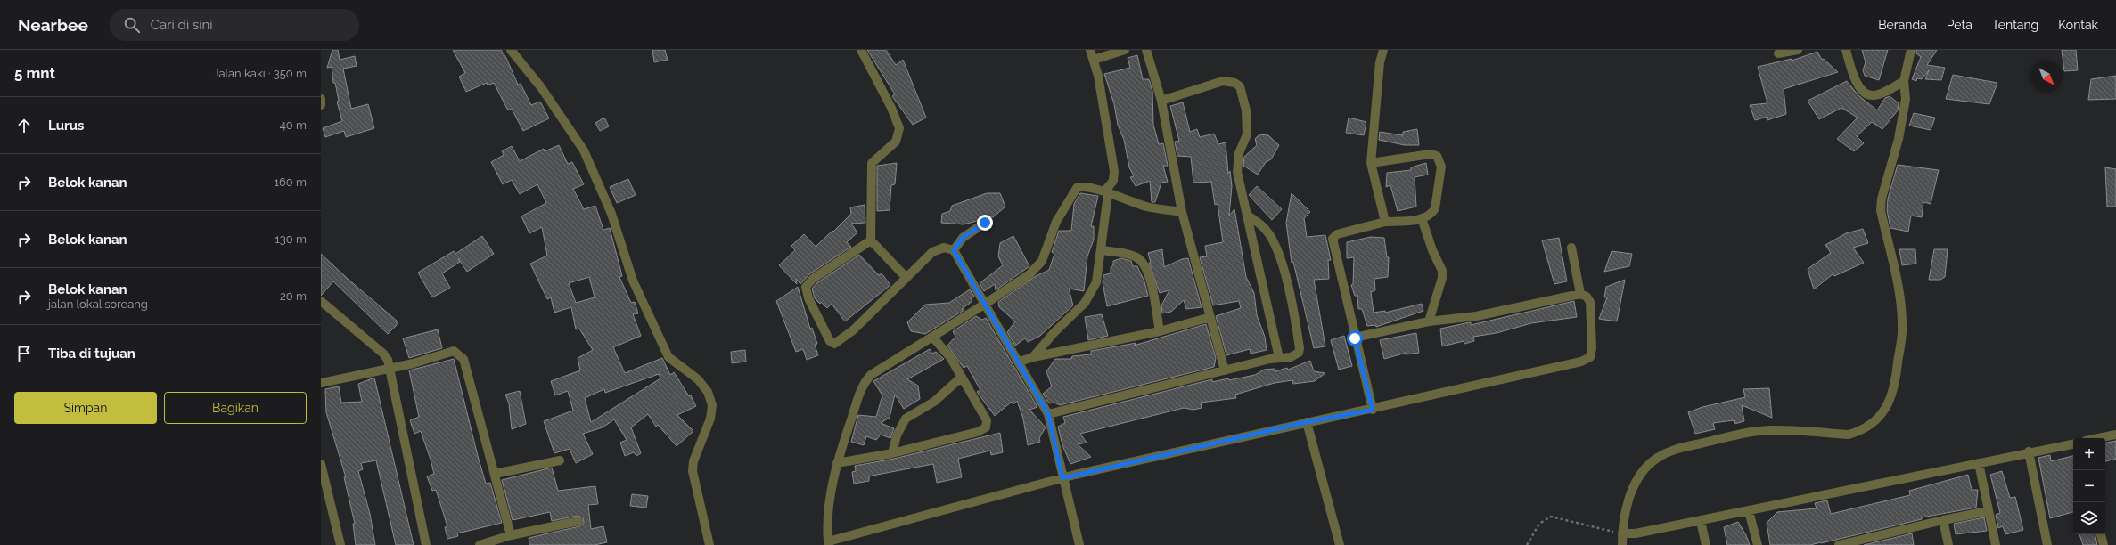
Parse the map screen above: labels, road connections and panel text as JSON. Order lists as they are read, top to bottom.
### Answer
{
  "north": "bottom right",
  "page": {
    "header": "Nearbee",
    "search": "Cari di sini",
    "nav": [
      "Beranda",
      "Peta",
      "Tentang",
      "Kontak"
    ],
    "heading": ["5 mnt", "Jalan kaki · 350 m"],
    "list": [
      ["Lurus", "40 m"],
      ["Belok kanan", "160 m"],
      ["Belok kanan", "130 m"],
      ["Belok kanan", "jalan lokal soreang", "20 m"],
      "Tiba di tujuan"
    ],
    "buttons": ["Simpan", "Bagikan"],
    "map_buttons": ["+", "−"]
  }
}
